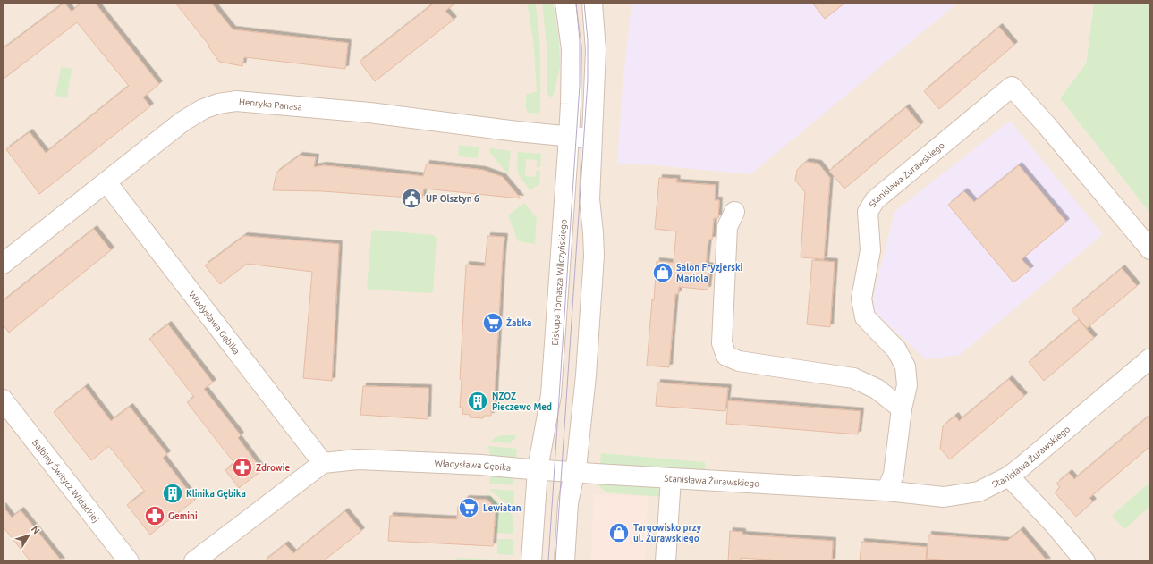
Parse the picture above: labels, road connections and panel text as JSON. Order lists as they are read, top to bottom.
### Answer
{
  "streets": {
    "street": [
      "Henryka Panasa",
      "Stanisława Żurawskiego",
      "Biskupa Tomasza Wilczyńskiego",
      "Władysława Gębika",
      "Balbiny Świtycz-Widackiej"
    ]
  },
  "crossings": [
    ["Henryka Panasa", "Biskupa Tomasza Wilczyńskiego"],
    ["Henryka Panasa", "Władysława Gębika"],
    ["Stanisława Żurawskiego", "Biskupa Tomasza Wilczyńskiego"],
    ["Stanisława Żurawskiego", "Władysława Gębika"],
    ["Biskupa Tomasza Wilczyńskiego", "Władysława Gębika"]
  ],
  "places": {
    "public building": ["UP Olsztyn 6"],
    "shop": ["Salon Fryzjerski Mariola", "Targowisko przy ul. Żurawskiego"],
    "supermarket": ["Żabka", "Lewiatan"],
    "building": ["NZOZ Pieczewo Med", "Klinika Gębika"],
    "pharmacy": ["Zdrowie", "Gemini"]
  },
  "north": "top right"
}
